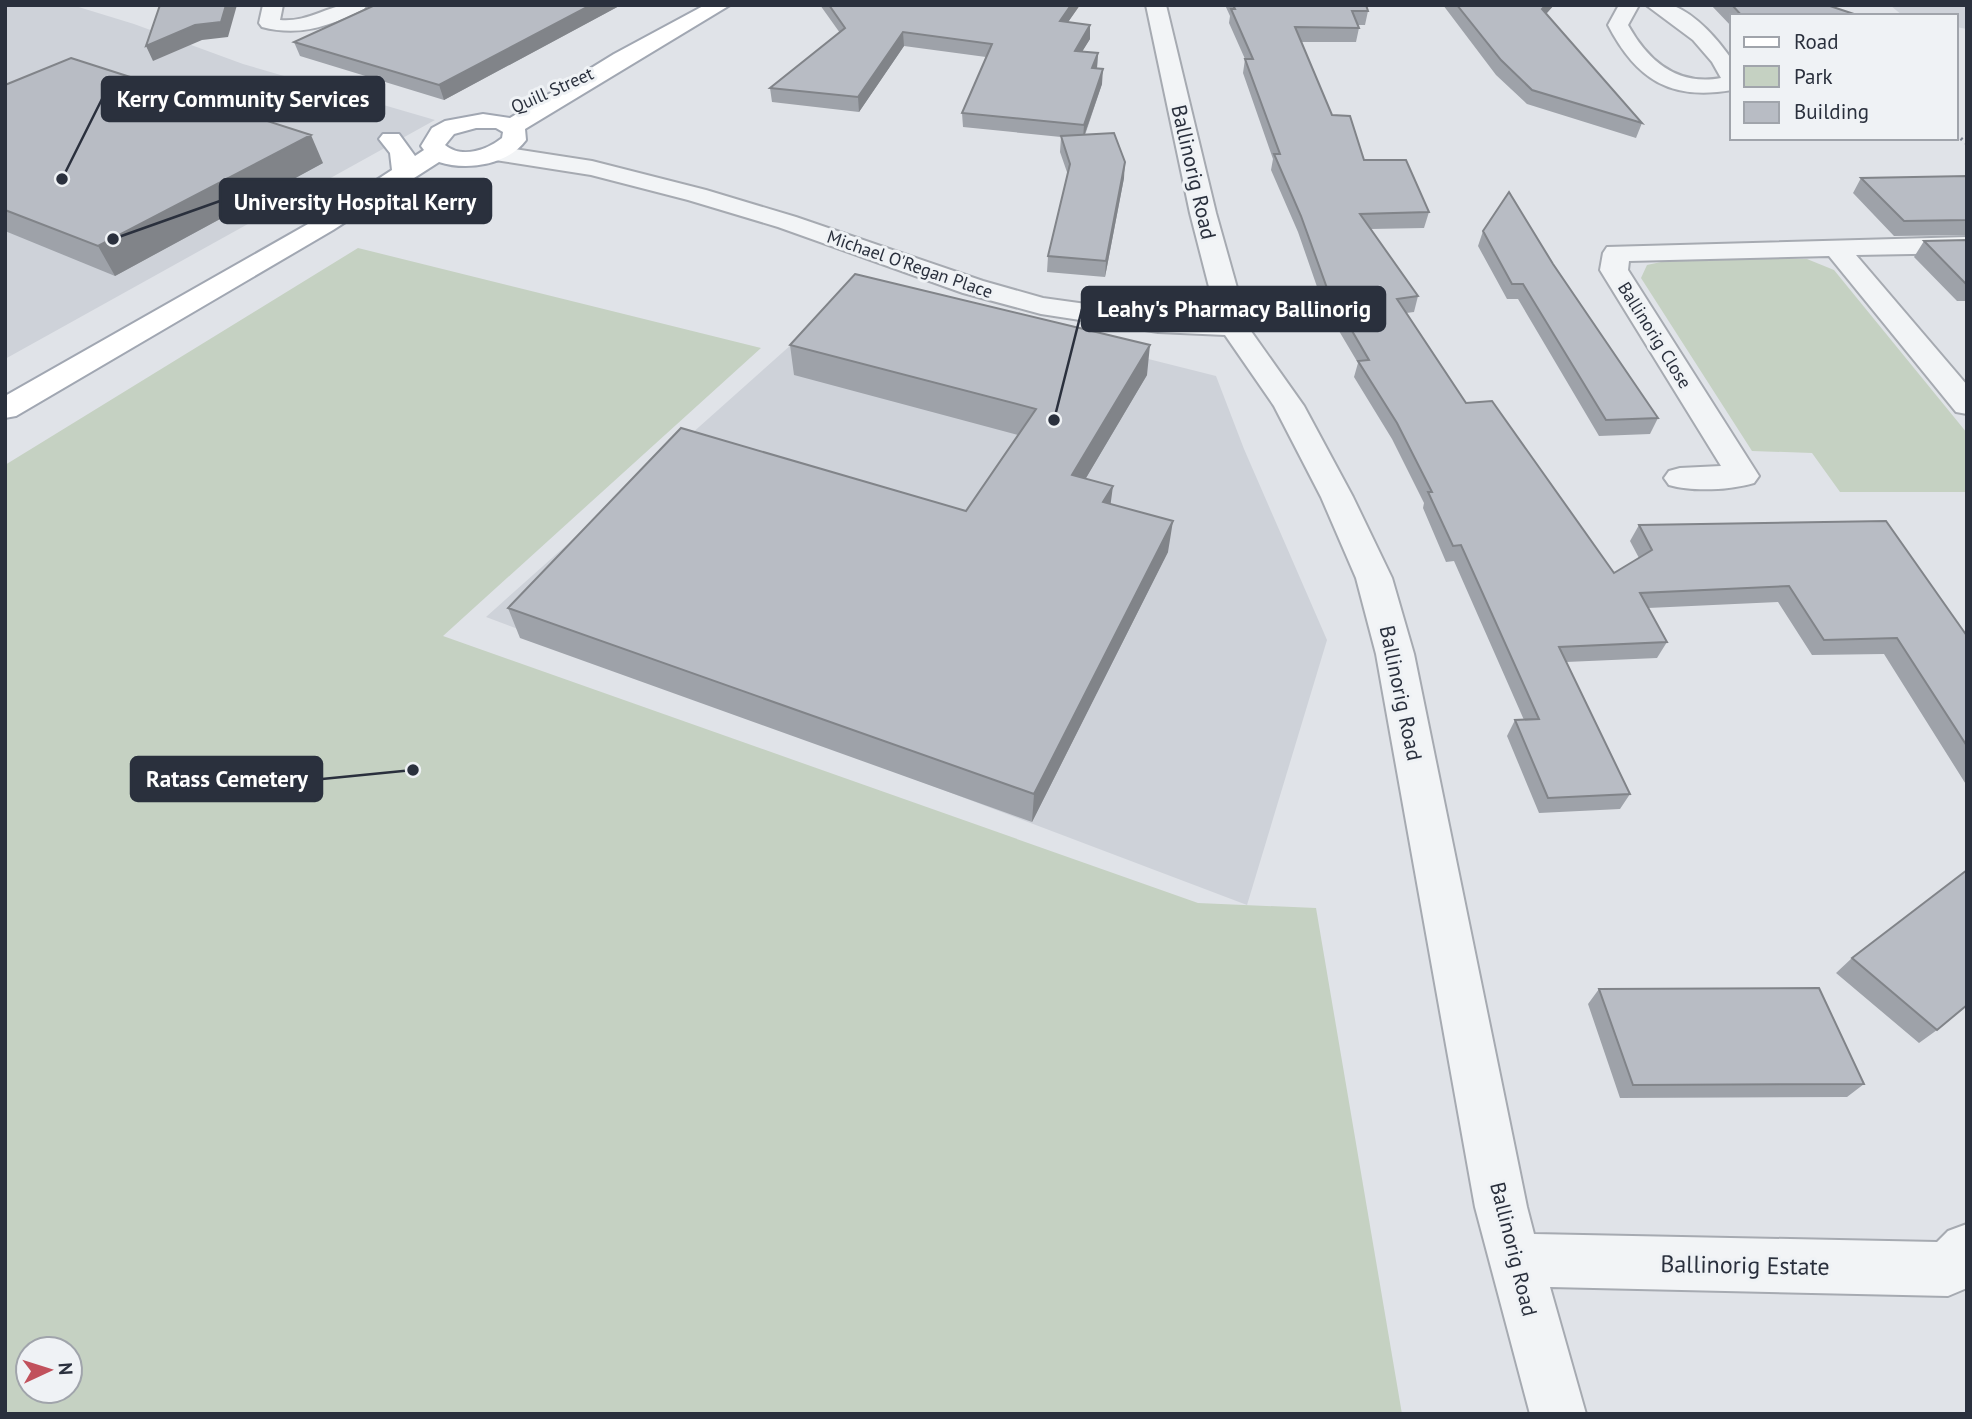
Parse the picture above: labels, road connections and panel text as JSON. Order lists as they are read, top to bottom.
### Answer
{
  "streets": {
    "main road": ["Quill Street"],
    "street": [
      "Ballinorig Road",
      "Michael O'Regan Place",
      "Ballinorig Close",
      "Ballinorig Estate"
    ]
  },
  "crossings": [
    ["Ballinorig Road", "Michael O'Regan Place"],
    ["Ballinorig Road", "Ballinorig Estate"]
  ],
  "places": [
    "Kerry Community Services",
    "University Hospital Kerry",
    "Leahy's Pharmacy Ballinorig",
    "Ratass Cemetery"
  ],
  "legend": ["Road", "Park", "Building"],
  "north": "right"
}
